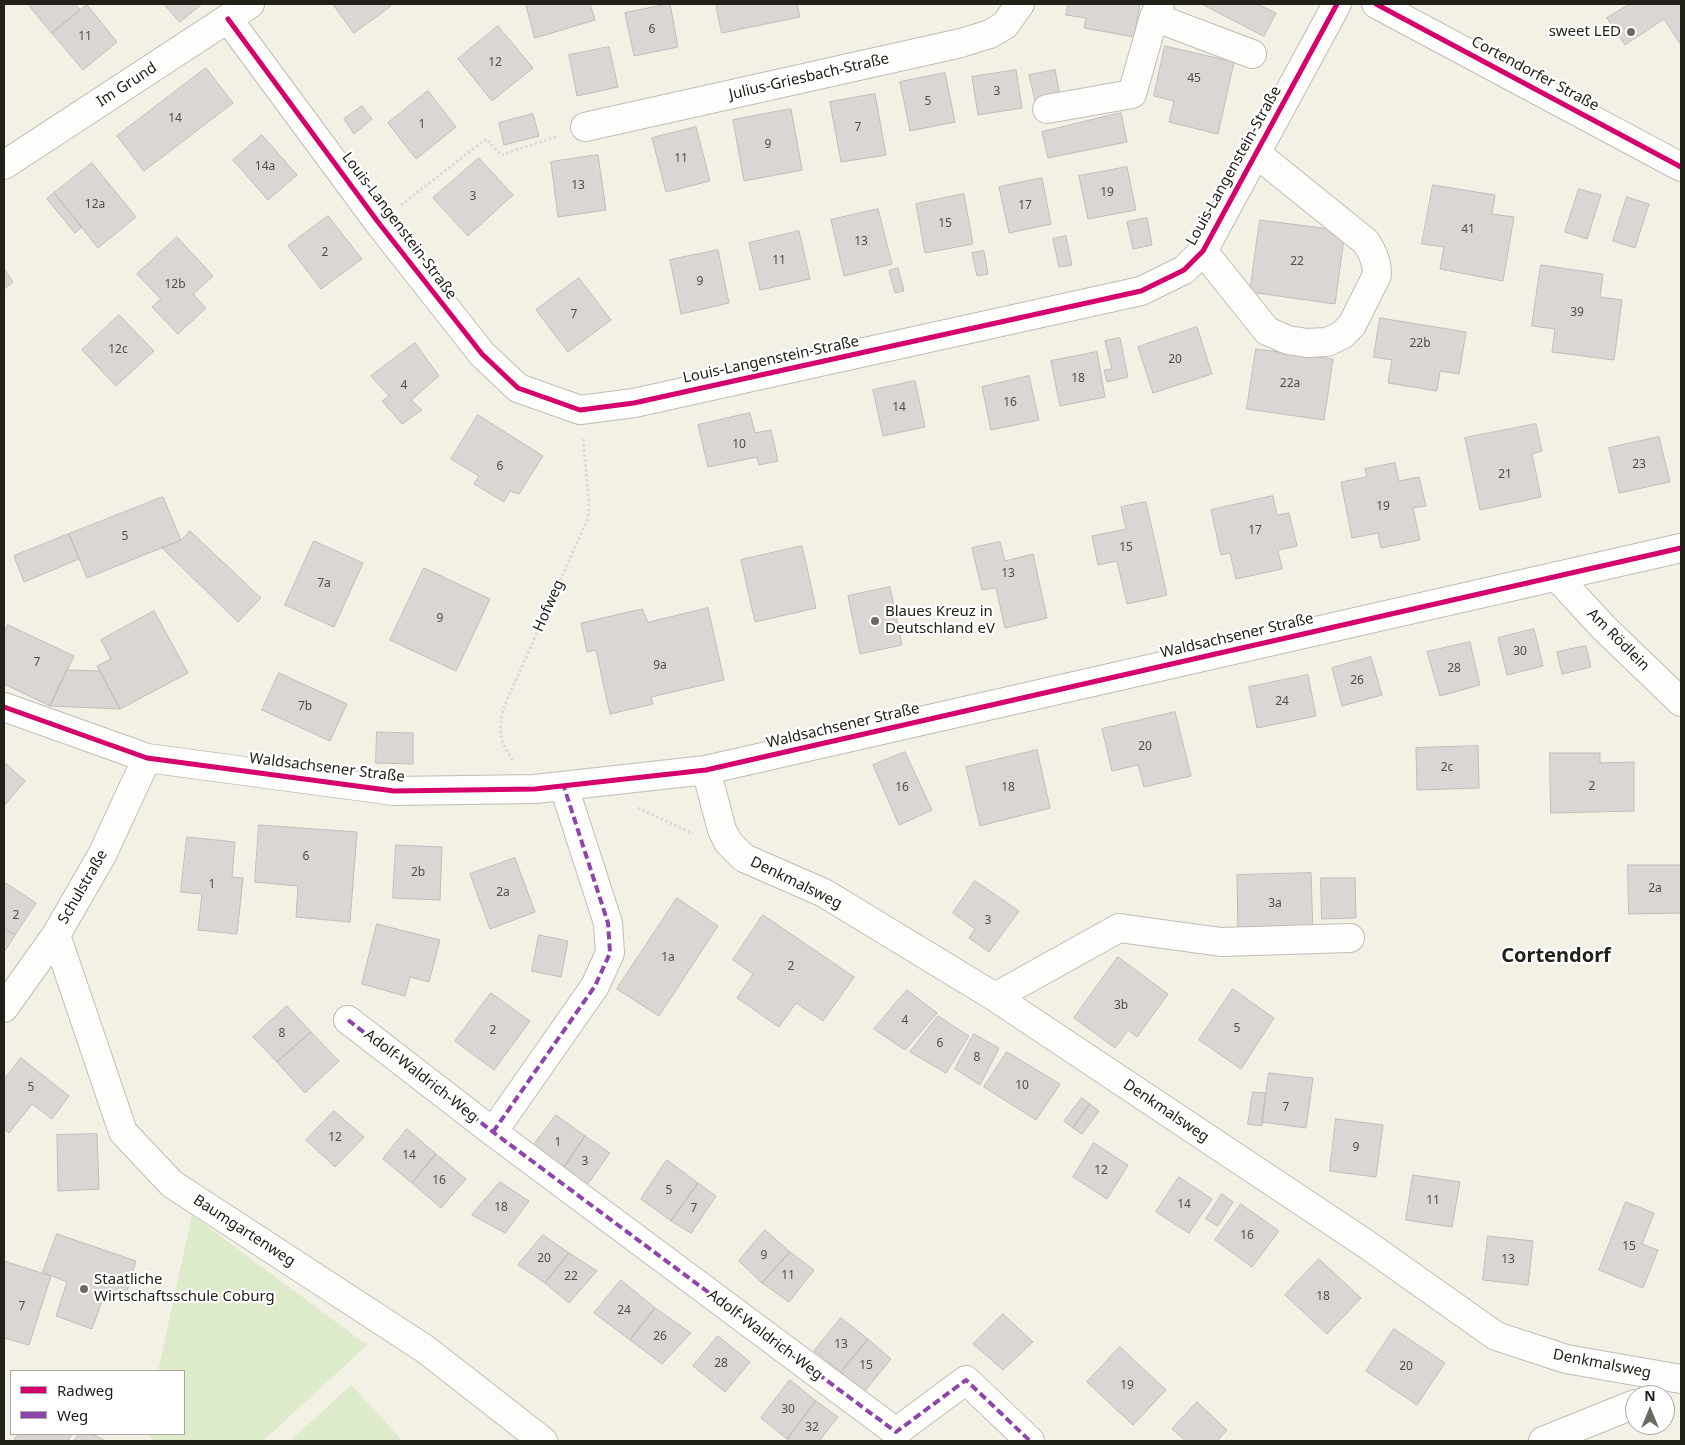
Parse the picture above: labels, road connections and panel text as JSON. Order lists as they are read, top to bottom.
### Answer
{
  "streets": {
    "street": [
      "Cortendorfer Straße",
      "Julius-Griesbach-Straße",
      "Im Grund",
      "Louis-Langenstein-Straße",
      "Waldsachsener Straße",
      "Am Rödlein",
      "Denkmalsweg",
      "Schulstraße",
      "Adolf-Waldrich-Weg",
      "Baumgartenweg"
    ],
    "path": ["Hofweg"]
  },
  "crossings": [
    ["Im Grund", "Louis-Langenstein-Straße"],
    ["Louis-Langenstein-Straße", "Hofweg"],
    ["Hofweg", "Waldsachsener Straße"],
    ["Waldsachsener Straße", "Am Rödlein"],
    ["Waldsachsener Straße", "Denkmalsweg"],
    ["Waldsachsener Straße", "Schulstraße"],
    ["Waldsachsener Straße", "Adolf-Waldrich-Weg"],
    ["Schulstraße", "Baumgartenweg"]
  ],
  "districts": ["Cortendorf"],
  "places": ["sweet LED", "Blaues Kreuz in Deutschland eV", "Staatliche Wirtschaftsschule Coburg"],
  "house_numbers": [
    "6",
    "11",
    "12",
    "45",
    "3",
    "5",
    "14",
    "1",
    "7",
    "9",
    "11",
    "14a",
    "13",
    "19",
    "3",
    "12a",
    "17",
    "15",
    "41",
    "13",
    "2",
    "11",
    "22",
    "9",
    "12b",
    "39",
    "7",
    "22b",
    "12c",
    "20",
    "18",
    "22a",
    "4",
    "16",
    "14",
    "10",
    "23",
    "6",
    "21",
    "19",
    "17",
    "5",
    "15",
    "13",
    "7a",
    "9",
    "30",
    "7",
    "9a",
    "28",
    "26",
    "24",
    "7b",
    "20",
    "2c",
    "2",
    "16",
    "18",
    "6",
    "2b",
    "1",
    "2a",
    "2a",
    "3a",
    "2",
    "3",
    "1a",
    "2",
    "3b",
    "4",
    "5",
    "2",
    "8",
    "6",
    "8",
    "10",
    "5",
    "7",
    "12",
    "1",
    "9",
    "14",
    "3",
    "12",
    "16",
    "5",
    "11",
    "14",
    "18",
    "7",
    "16",
    "15",
    "9",
    "20",
    "13",
    "11",
    "22",
    "18",
    "7",
    "24",
    "26",
    "13",
    "28",
    "15",
    "20",
    "19",
    "30",
    "32"
  ],
  "legend": ["Radweg", "Weg"],
  "north": "top"
}
